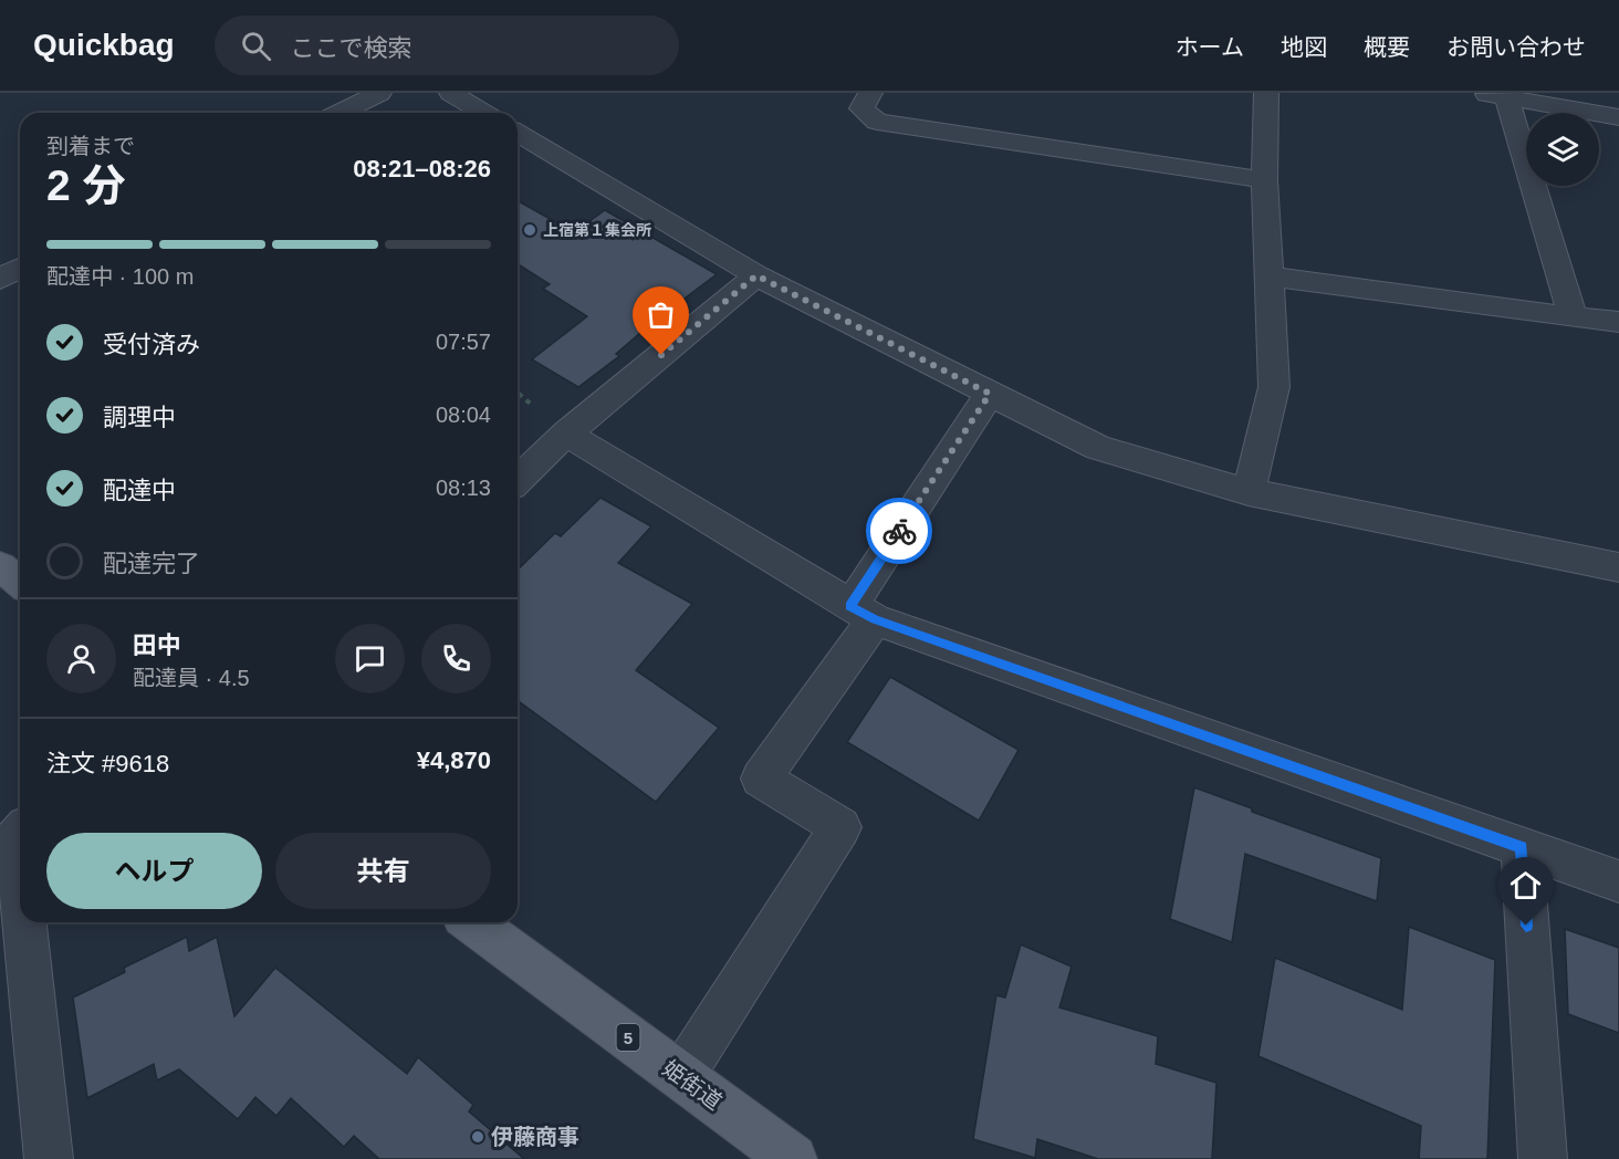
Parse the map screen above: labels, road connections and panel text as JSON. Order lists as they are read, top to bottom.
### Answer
{
  "streets": {
    "main road": ["5", "姫街道"]
  },
  "places": ["上宿第１集会所", "伊藤商事"],
  "page": {
    "header": "Quickbag",
    "search": "ここで検索",
    "nav": [
      "ホーム",
      "地図",
      "概要",
      "お問い合わせ"
    ],
    "heading": ["2 分", "到着まで", "08:21–08:26"],
    "panel": [
      "田中",
      "配達員 · 4.5",
      "注文 #9618",
      "¥4,870"
    ],
    "bar": "配達中 · 100 m",
    "list": [
      ["受付済み", "07:57"],
      ["調理中", "08:04"],
      ["配達中", "08:13"],
      "配達完了"
    ],
    "buttons": ["ヘルプ", "共有"]
  }
}
